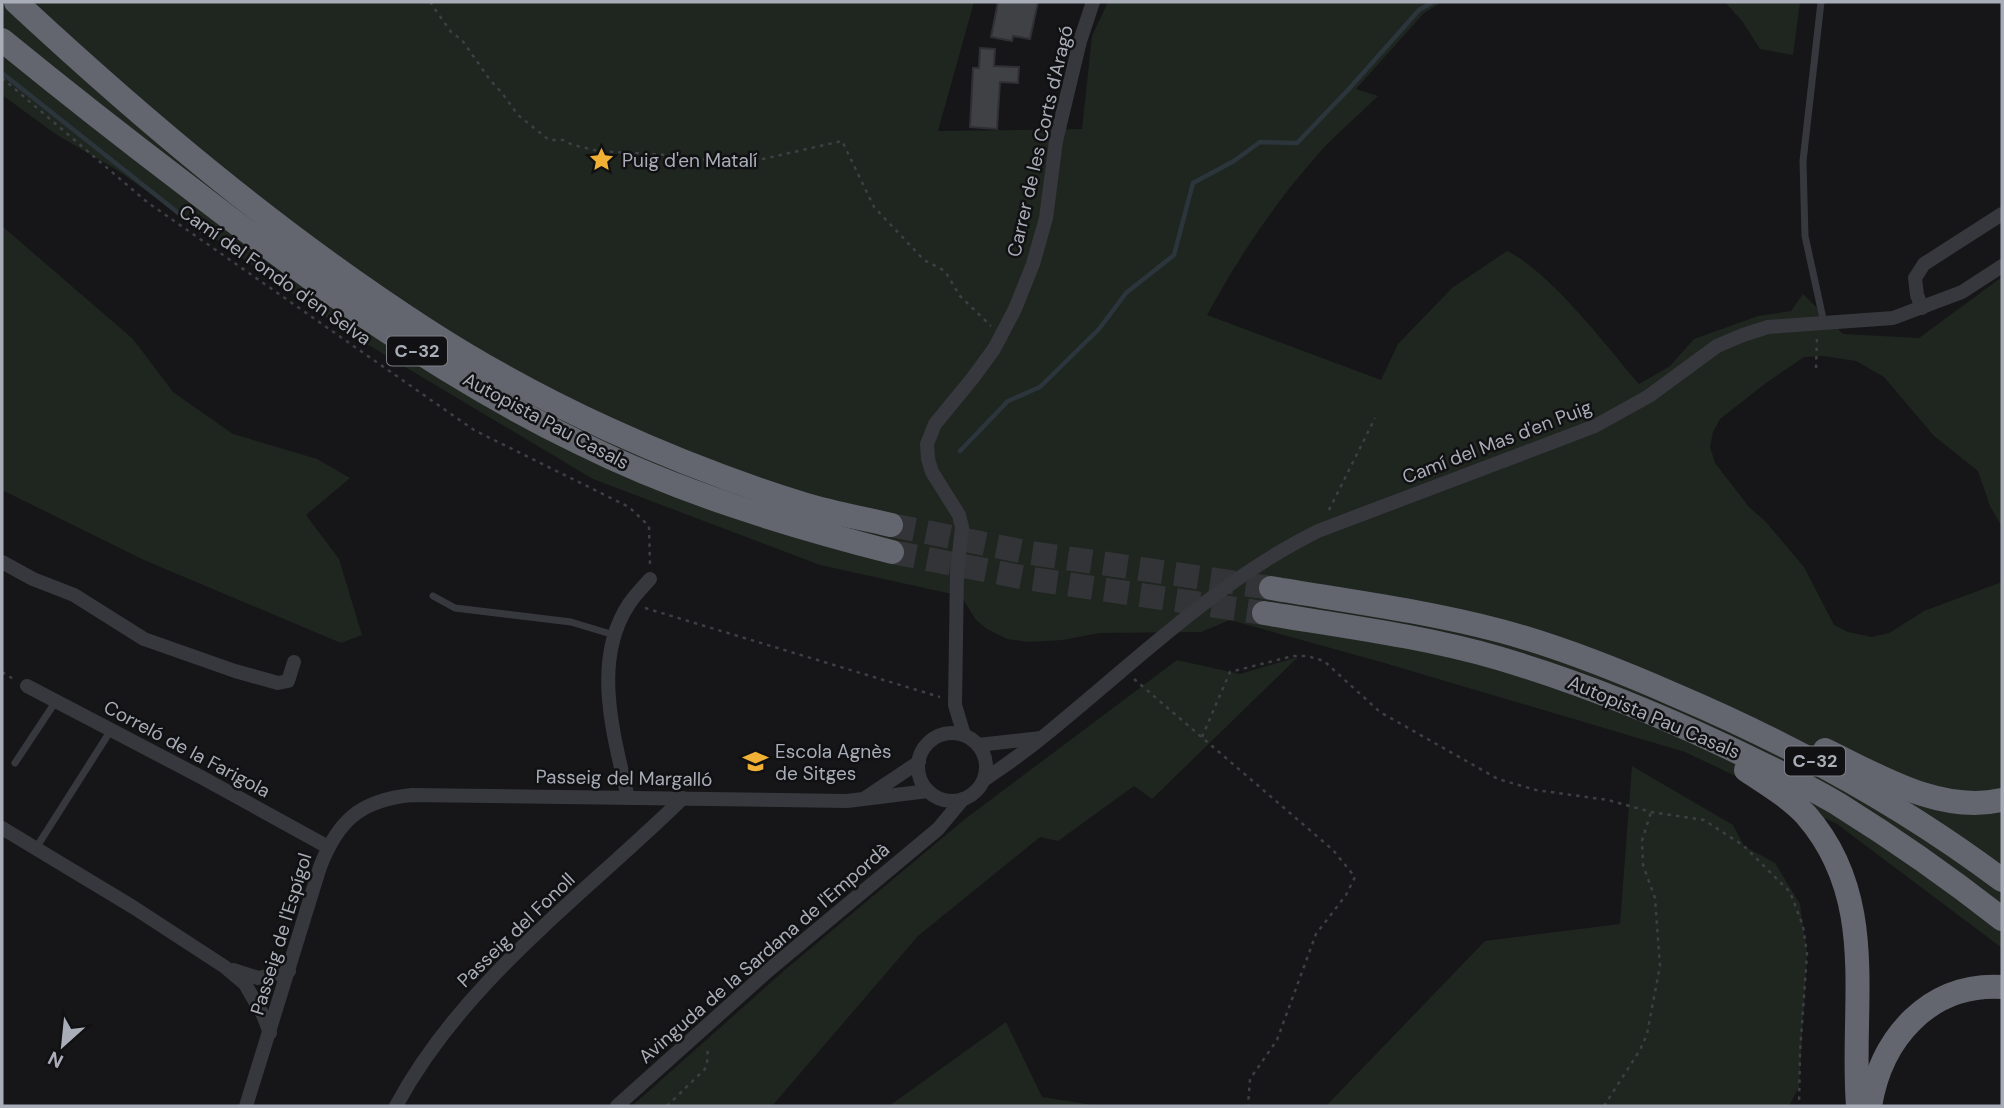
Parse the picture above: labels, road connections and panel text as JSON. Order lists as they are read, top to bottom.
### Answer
{
  "streets": {
    "highway": ["C-32", "Autopista Pau Casals"],
    "street": [
      "Carrer de les Corts d'Aragó",
      "Camí del Mas d'en Puig",
      "Correló de la Farigola",
      "Passeig del Margalló",
      "Passeig del Fonoll",
      "Passeig de l'Espígol",
      "Avinguda de la Sardana de l'Empordà"
    ],
    "path": ["Camí del Fondo d'en Selva"]
  },
  "crossings": [
    ["Camí del Mas d'en Puig", "Passeig del Margalló"],
    ["Camí del Mas d'en Puig", "Avinguda de la Sardana de l'Empordà"],
    ["Correló de la Farigola", "Passeig de l'Espígol"],
    ["Passeig del Margalló", "Passeig del Fonoll"],
    ["Passeig del Margalló", "Passeig de l'Espígol"],
    ["Passeig del Margalló", "Avinguda de la Sardana de l'Empordà"]
  ],
  "places": {
    "place": ["Puig d'en Matalí"],
    "school or university": ["Escola Agnès de Sitges"]
  },
  "north": "bottom left"
}
